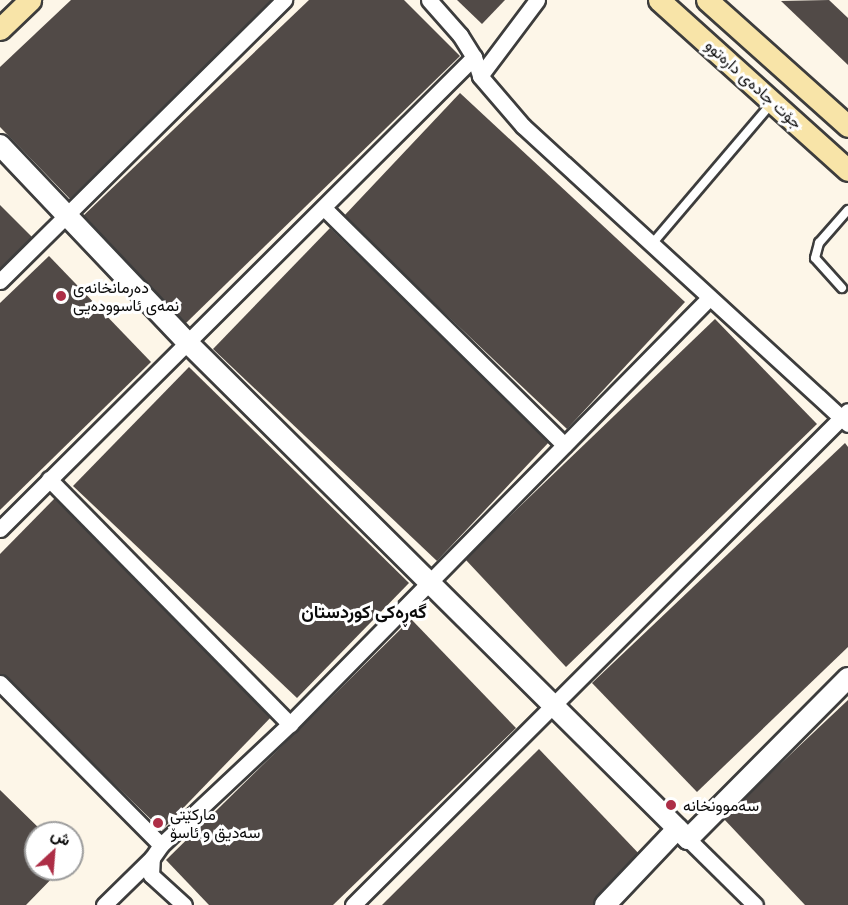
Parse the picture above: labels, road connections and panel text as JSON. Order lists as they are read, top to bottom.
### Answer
{
  "streets": {
    "main road": ["جۆت جادەی دارەتوو"]
  },
  "districts": ["گەڕەکی کوردستان"],
  "places": ["دەرمانخانەی نمەی ئاسوودەیی", "سەموونخانە", "مارکێتی سەدیق و ئاسۆ"],
  "north": "top right"
}
